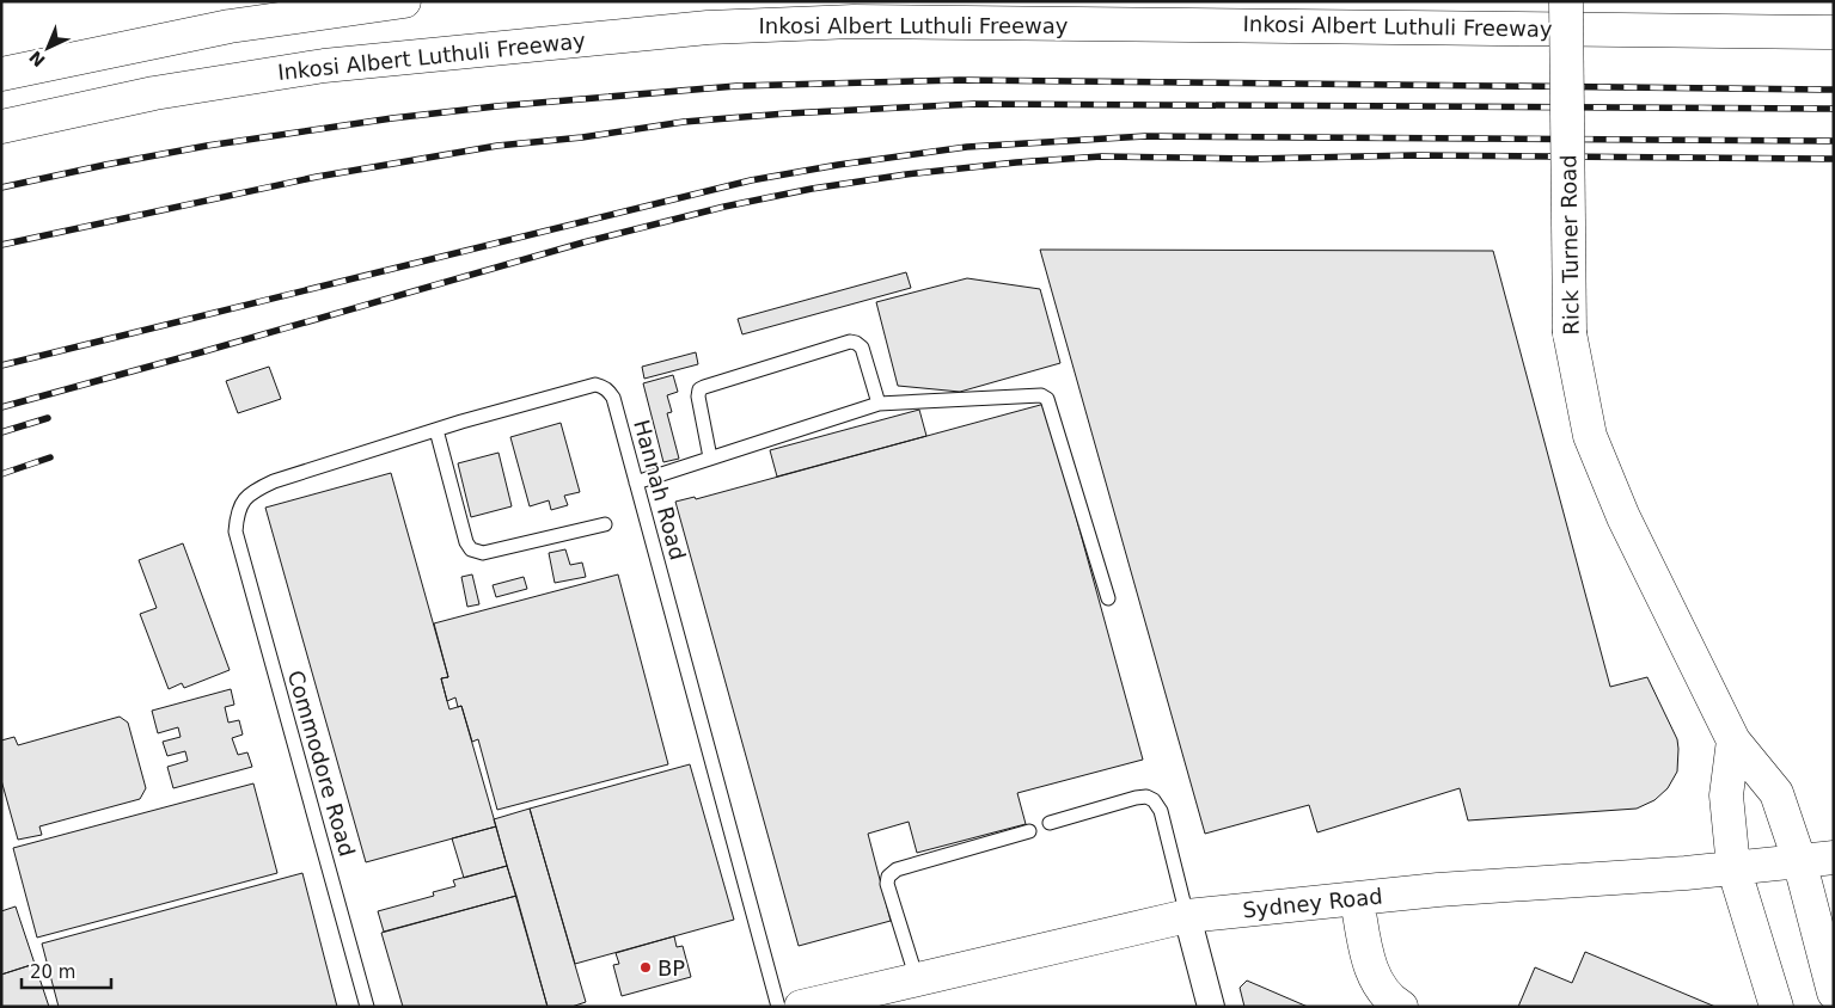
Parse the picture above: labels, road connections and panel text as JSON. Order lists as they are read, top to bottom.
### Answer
{
  "streets": {
    "main road": ["Inkosi Albert Luthuli Freeway", "Rick Turner Road", "Sydney Road"],
    "lane": ["Hannah Road", "Commodore Road"]
  },
  "crossings": [
    ["Rick Turner Road", "Sydney Road"],
    ["Hannah Road", "Commodore Road"]
  ],
  "places": ["BP"],
  "scale_bar": "20 m",
  "north": "bottom left"
}
